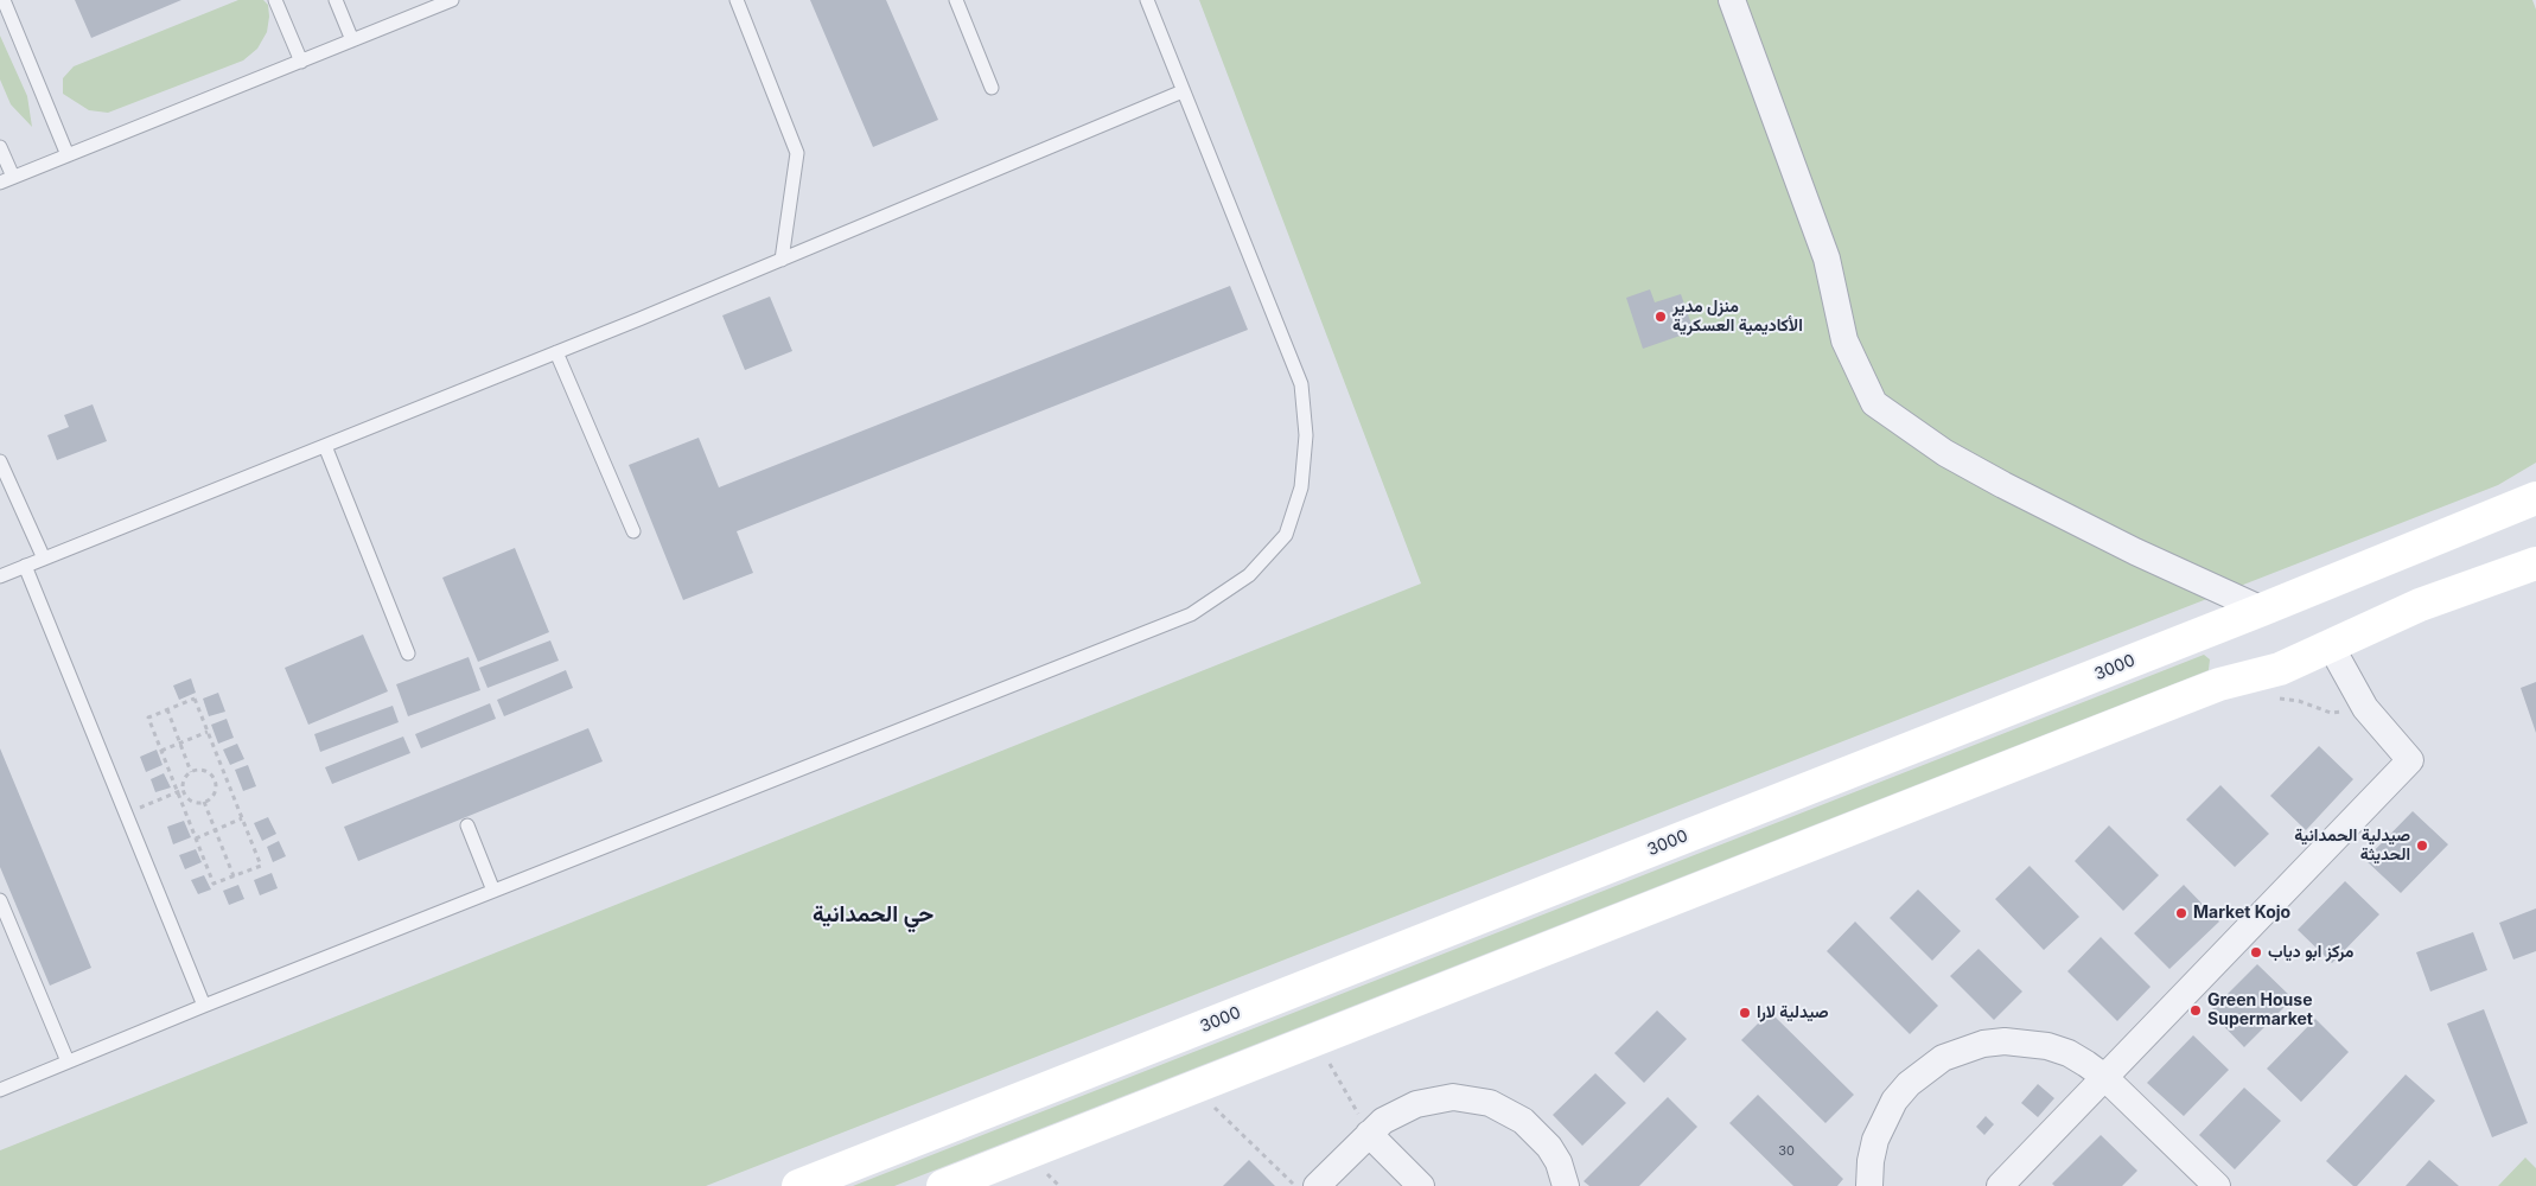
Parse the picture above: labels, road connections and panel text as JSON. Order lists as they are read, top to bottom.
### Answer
{
  "streets": {
    "street": ["3000"]
  },
  "districts": ["حي الحمدانية"],
  "places": [
    "منزل مدير الأكاديمية العسكرية",
    "صيدلية الحمدانية الحديثة",
    "Market Kojo",
    "مركز ابو دياب",
    "Green House Supermarket",
    "صيدلية لارا"
  ],
  "house_numbers": ["30"]
}
